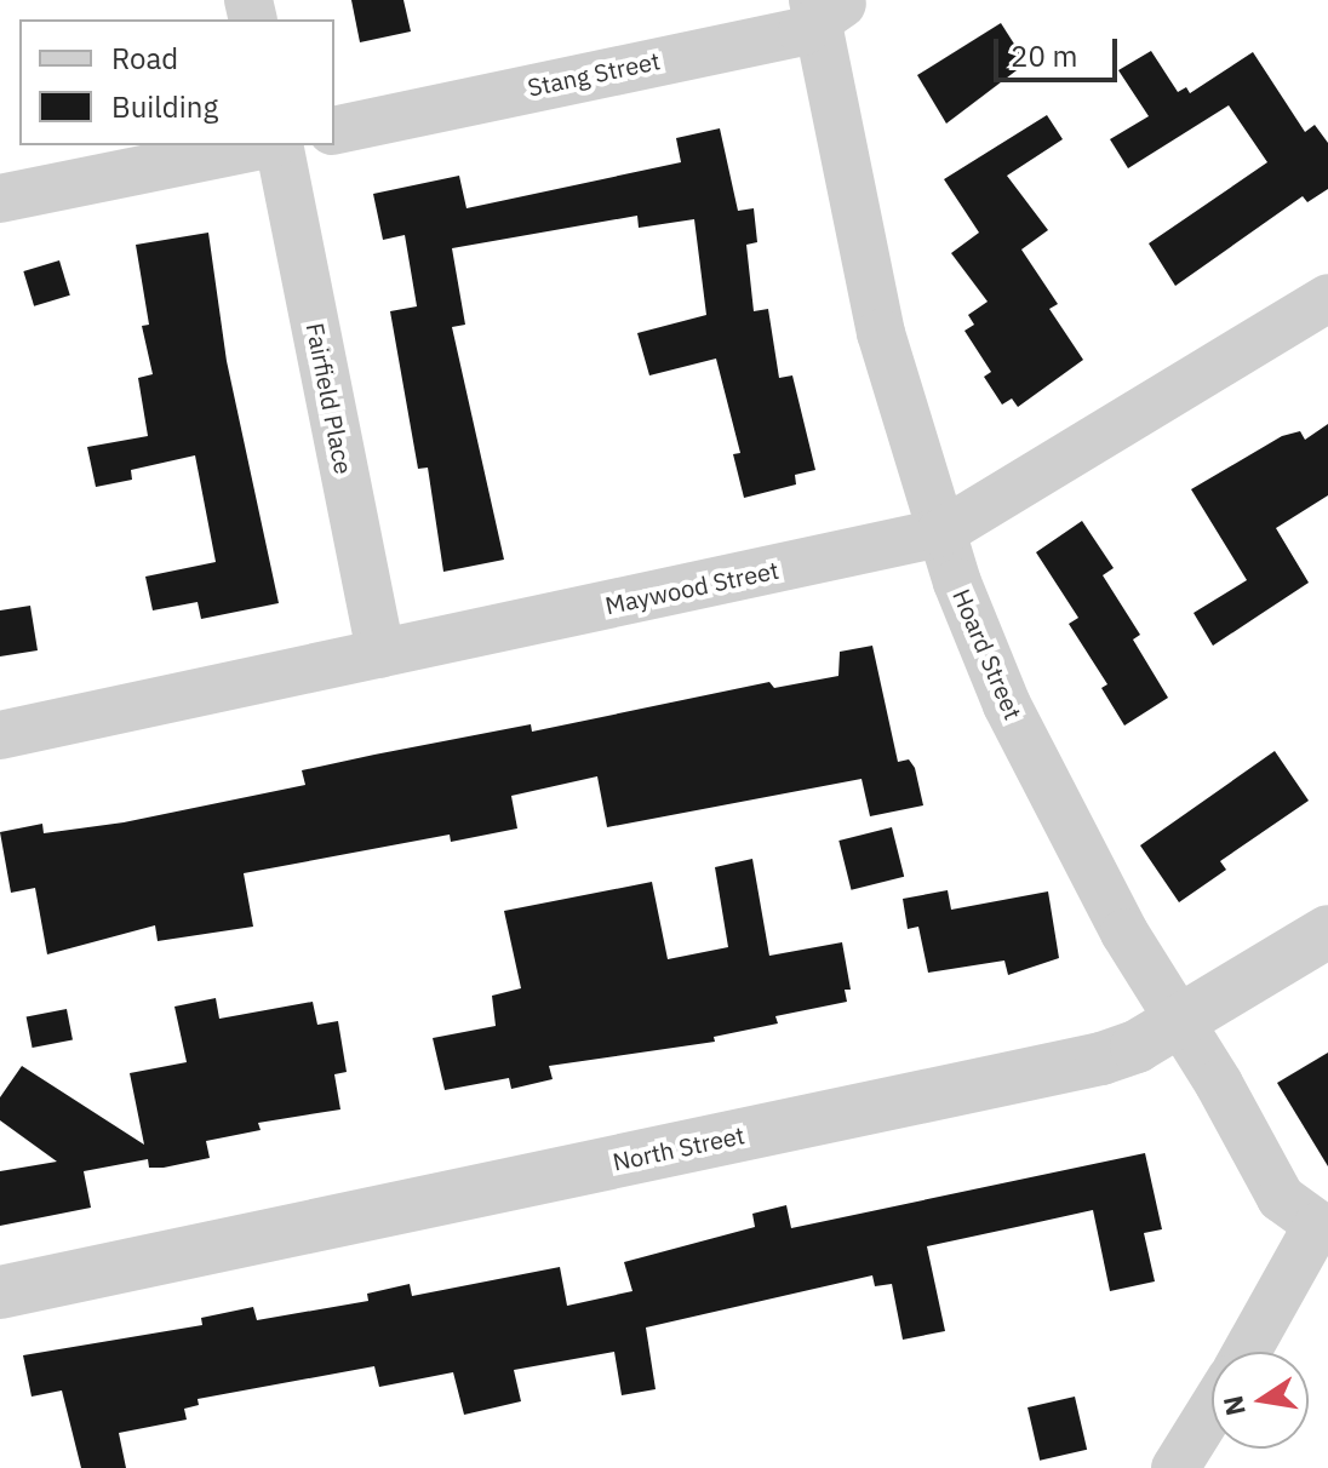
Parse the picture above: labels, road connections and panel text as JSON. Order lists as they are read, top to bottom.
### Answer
{
  "streets": {
    "street": [
      "Stang Street",
      "Fairfield Place",
      "Maywood Street",
      "Hoard Street",
      "North Street"
    ]
  },
  "crossings": [
    ["Stang Street", "Hoard Street"],
    ["Fairfield Place", "Maywood Street"],
    ["Maywood Street", "Hoard Street"],
    ["Hoard Street", "North Street"]
  ],
  "legend": ["Road", "Building"],
  "scale_bar": "20 m",
  "north": "left"
}
